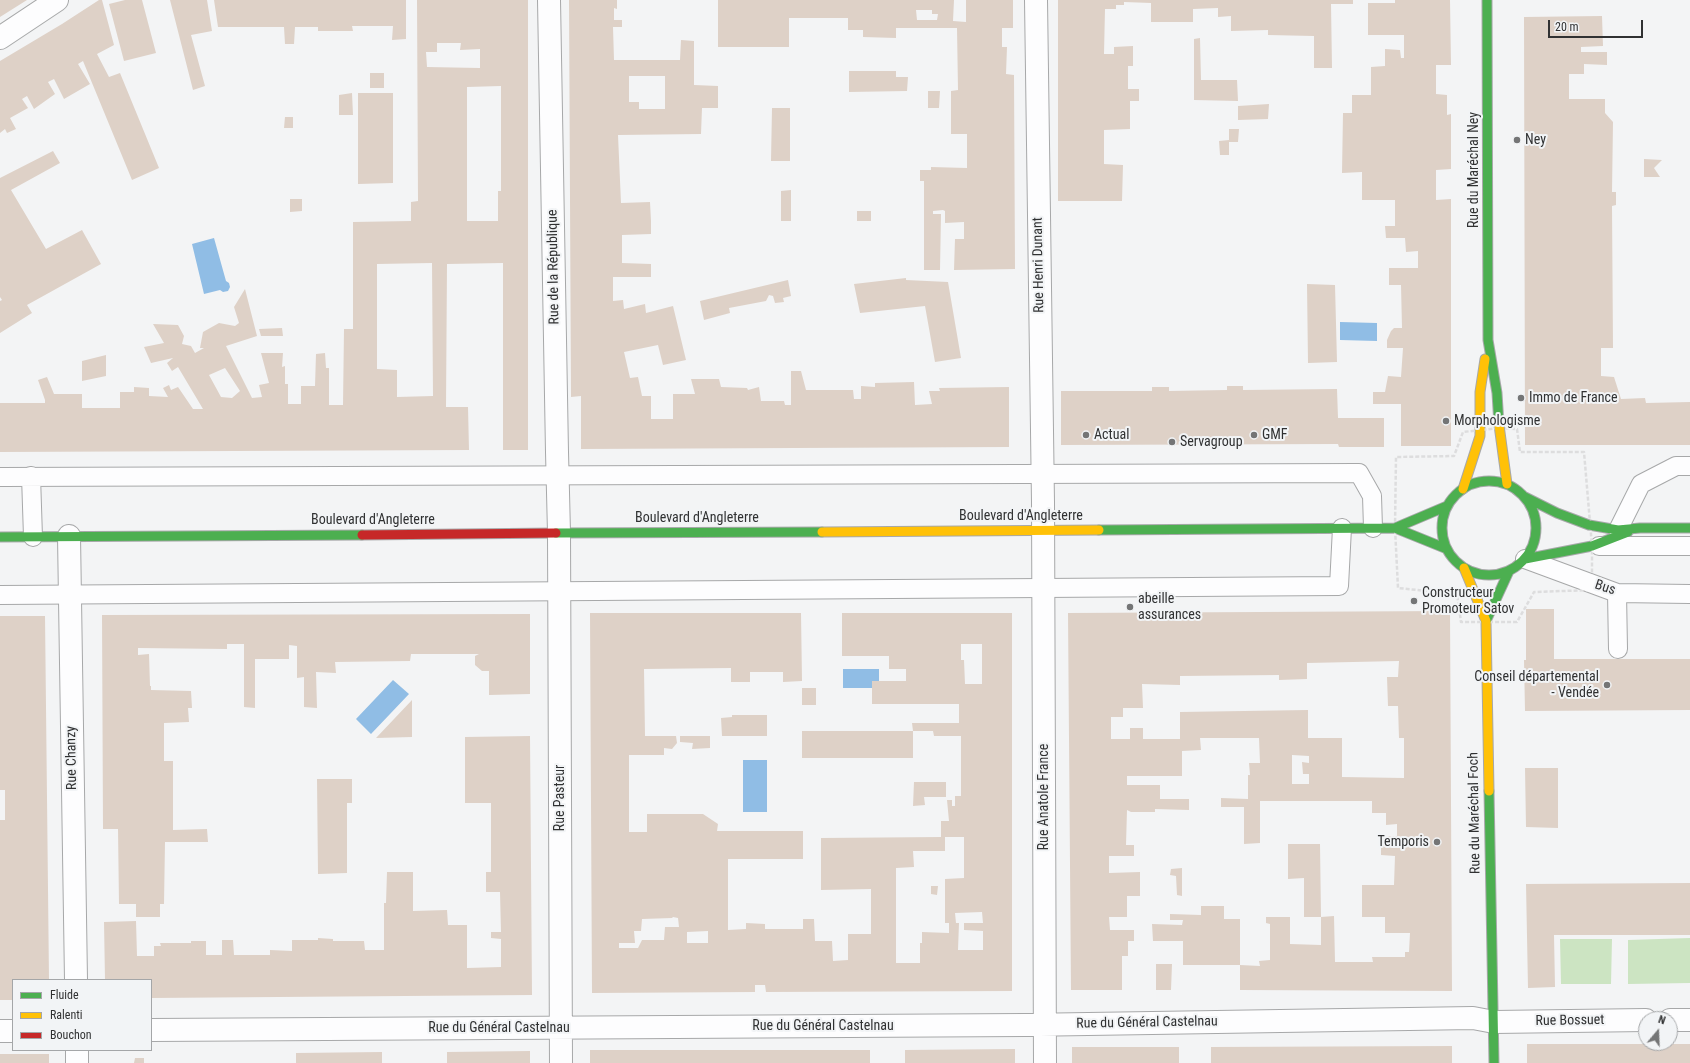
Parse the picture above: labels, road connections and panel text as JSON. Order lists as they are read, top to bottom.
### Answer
{
  "streets": {
    "main road": ["Rue du Maréchal Ney", "Boulevard d'Angleterre", "Rue du Maréchal Foch"],
    "street": [
      "Rue Henri Dunant",
      "Rue de la République",
      "Rue Chanzy",
      "Rue Anatole France",
      "Rue Pasteur",
      "Rue Bossuet",
      "Rue du Général Castelnau"
    ],
    "lane": ["Bus"]
  },
  "crossings": [
    ["Rue du Maréchal Ney", "Boulevard d'Angleterre"],
    ["Rue du Maréchal Ney", "Bus"],
    ["Rue du Maréchal Ney", "Rue du Maréchal Foch"],
    ["Rue Henri Dunant", "Boulevard d'Angleterre"],
    ["Rue Henri Dunant", "Rue Anatole France"],
    ["Rue de la République", "Boulevard d'Angleterre"],
    ["Rue de la République", "Rue Pasteur"],
    ["Boulevard d'Angleterre", "Bus"],
    ["Boulevard d'Angleterre", "Rue Chanzy"],
    ["Boulevard d'Angleterre", "Rue Anatole France"],
    ["Boulevard d'Angleterre", "Rue Pasteur"],
    ["Boulevard d'Angleterre", "Rue du Maréchal Foch"],
    ["Bus", "Rue du Maréchal Foch"],
    ["Rue Anatole France", "Rue du Général Castelnau"],
    ["Rue Pasteur", "Rue du Général Castelnau"],
    ["Rue du Maréchal Foch", "Rue Bossuet"],
    ["Rue du Maréchal Foch", "Rue du Général Castelnau"],
    ["Rue Bossuet", "Rue du Général Castelnau"]
  ],
  "places": [
    "Ney",
    "Immo de France",
    "Morphologisme",
    "Actual",
    "GMF",
    "Servagroup",
    "Constructeur Promoteur Satov",
    "abeille assurances",
    "Conseil départemental - Vendée",
    "Temporis"
  ],
  "legend": ["Fluide", "Ralenti", "Bouchon"],
  "scale_bar": "20 m",
  "north": "top"
}
